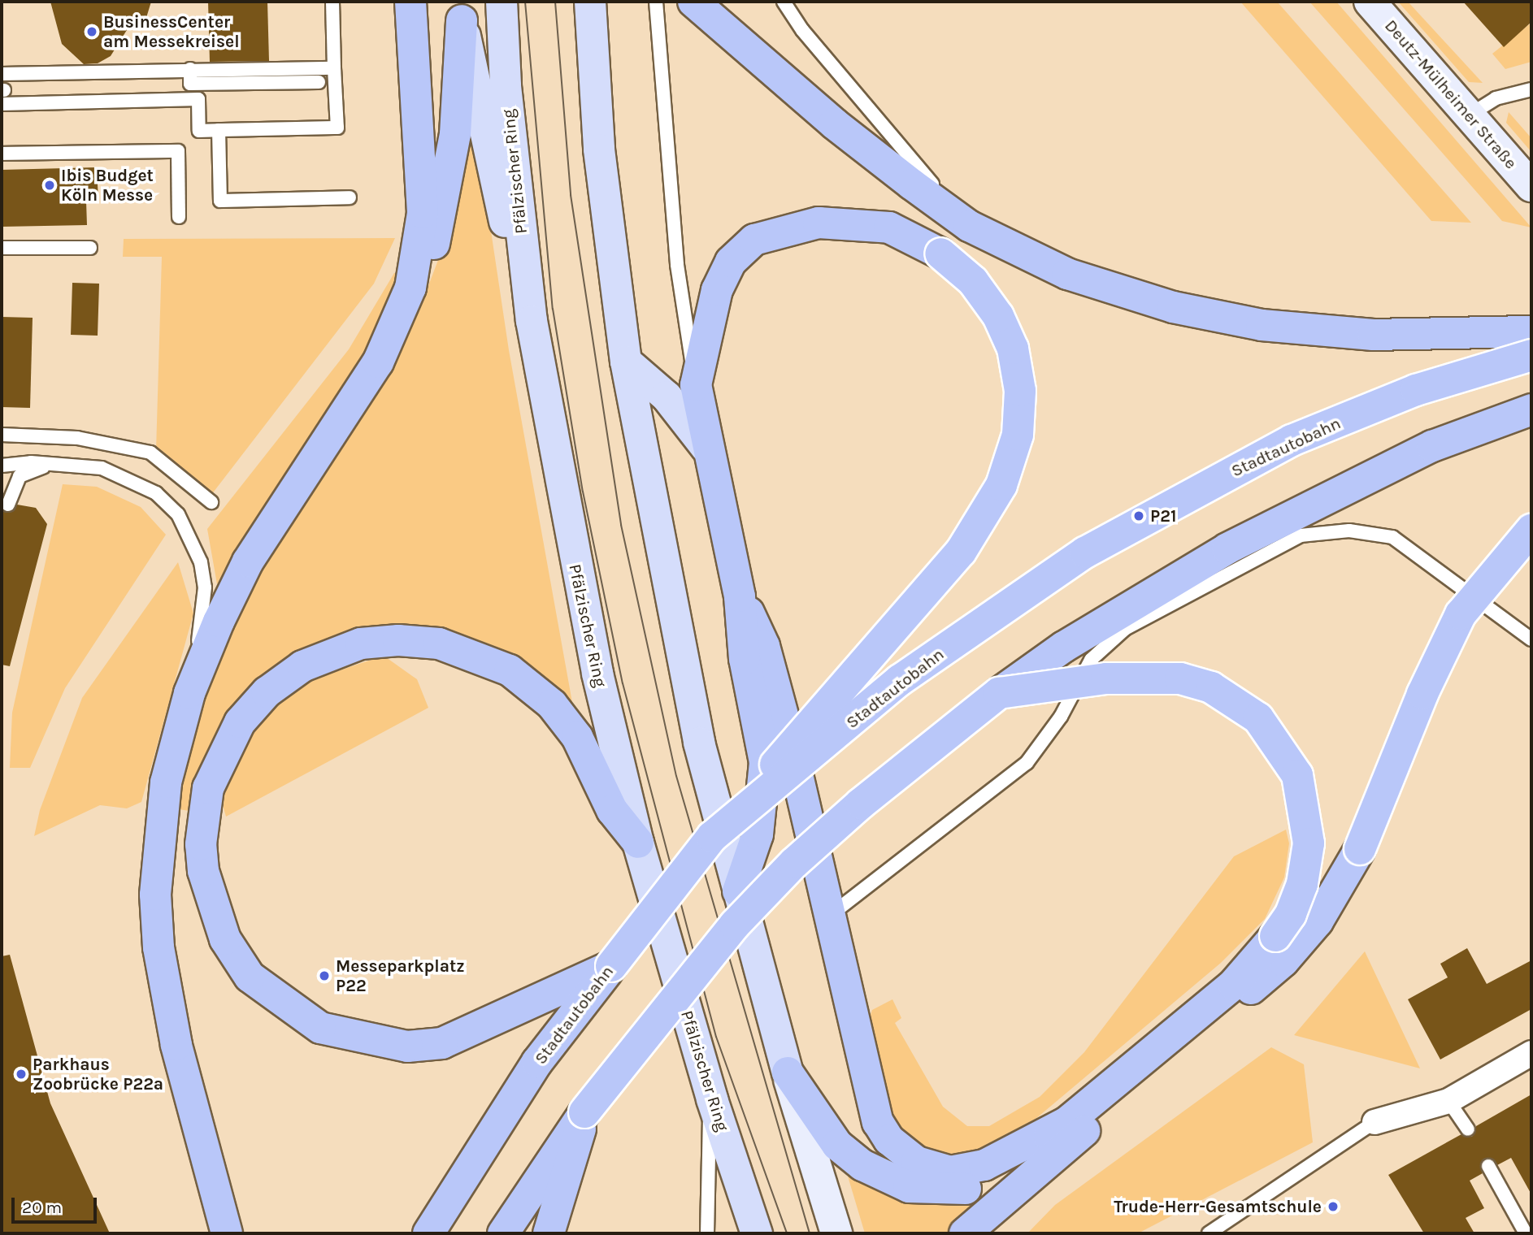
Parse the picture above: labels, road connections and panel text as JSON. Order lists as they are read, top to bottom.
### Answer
{
  "streets": {
    "highway": ["Stadtautobahn"],
    "main road": ["Pfälzischer Ring"],
    "street": ["Deutz-Mülheimer Straße"]
  },
  "places": [
    "BusinessCenter am Messekreisel",
    "Ibis Budget Köln Messe",
    "P21",
    "Messeparkplatz P22",
    "Parkhaus Zoobrücke P22a",
    "Trude-Herr-Gesamtschule"
  ],
  "scale_bar": "20 m"
}
